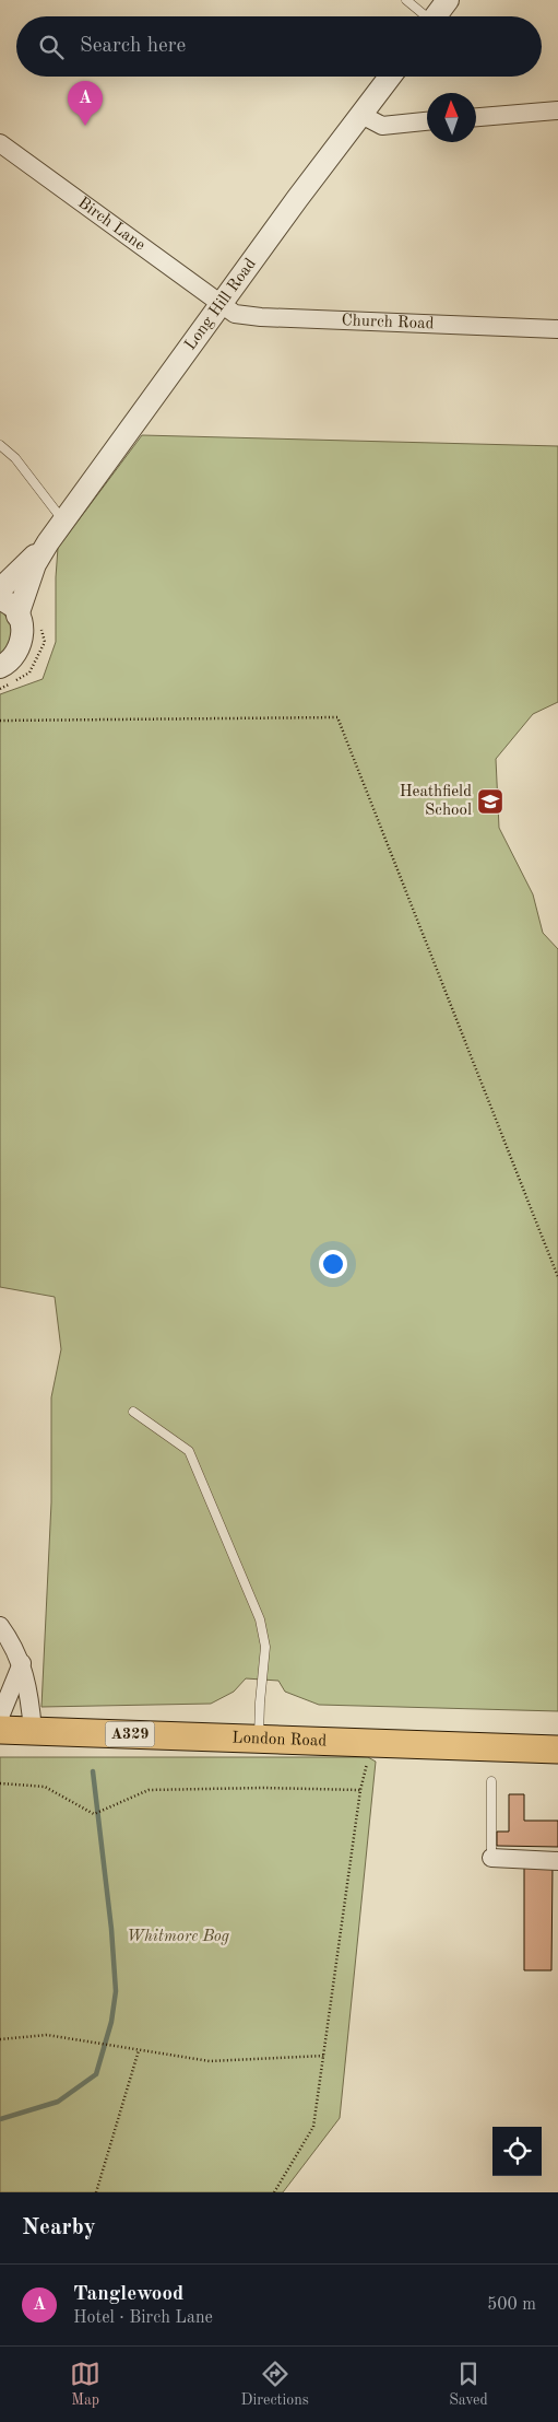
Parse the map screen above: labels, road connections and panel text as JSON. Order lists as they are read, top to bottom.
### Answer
{
  "streets": {
    "main road": ["A329", "London Road"],
    "street": ["Birch Lane", "Long Hill Road", "Church Road"]
  },
  "crossings": [
    ["Birch Lane", "Long Hill Road"],
    ["Birch Lane", "Church Road"],
    ["Long Hill Road", "Church Road"]
  ],
  "parks": ["Whitmore Bog"],
  "places": {
    "school or university": ["Heathfield School"]
  },
  "north": "top",
  "page": {
    "search": "Search here",
    "pins": "A",
    "heading": "Nearby",
    "list": [
      {
        "mark": "A",
        "name": "Tanglewood",
        "note": "Hotel · Birch Lane",
        "value": "500 m"
      }
    ],
    "nav": ["Map", "Directions", "Saved"]
  }
}
